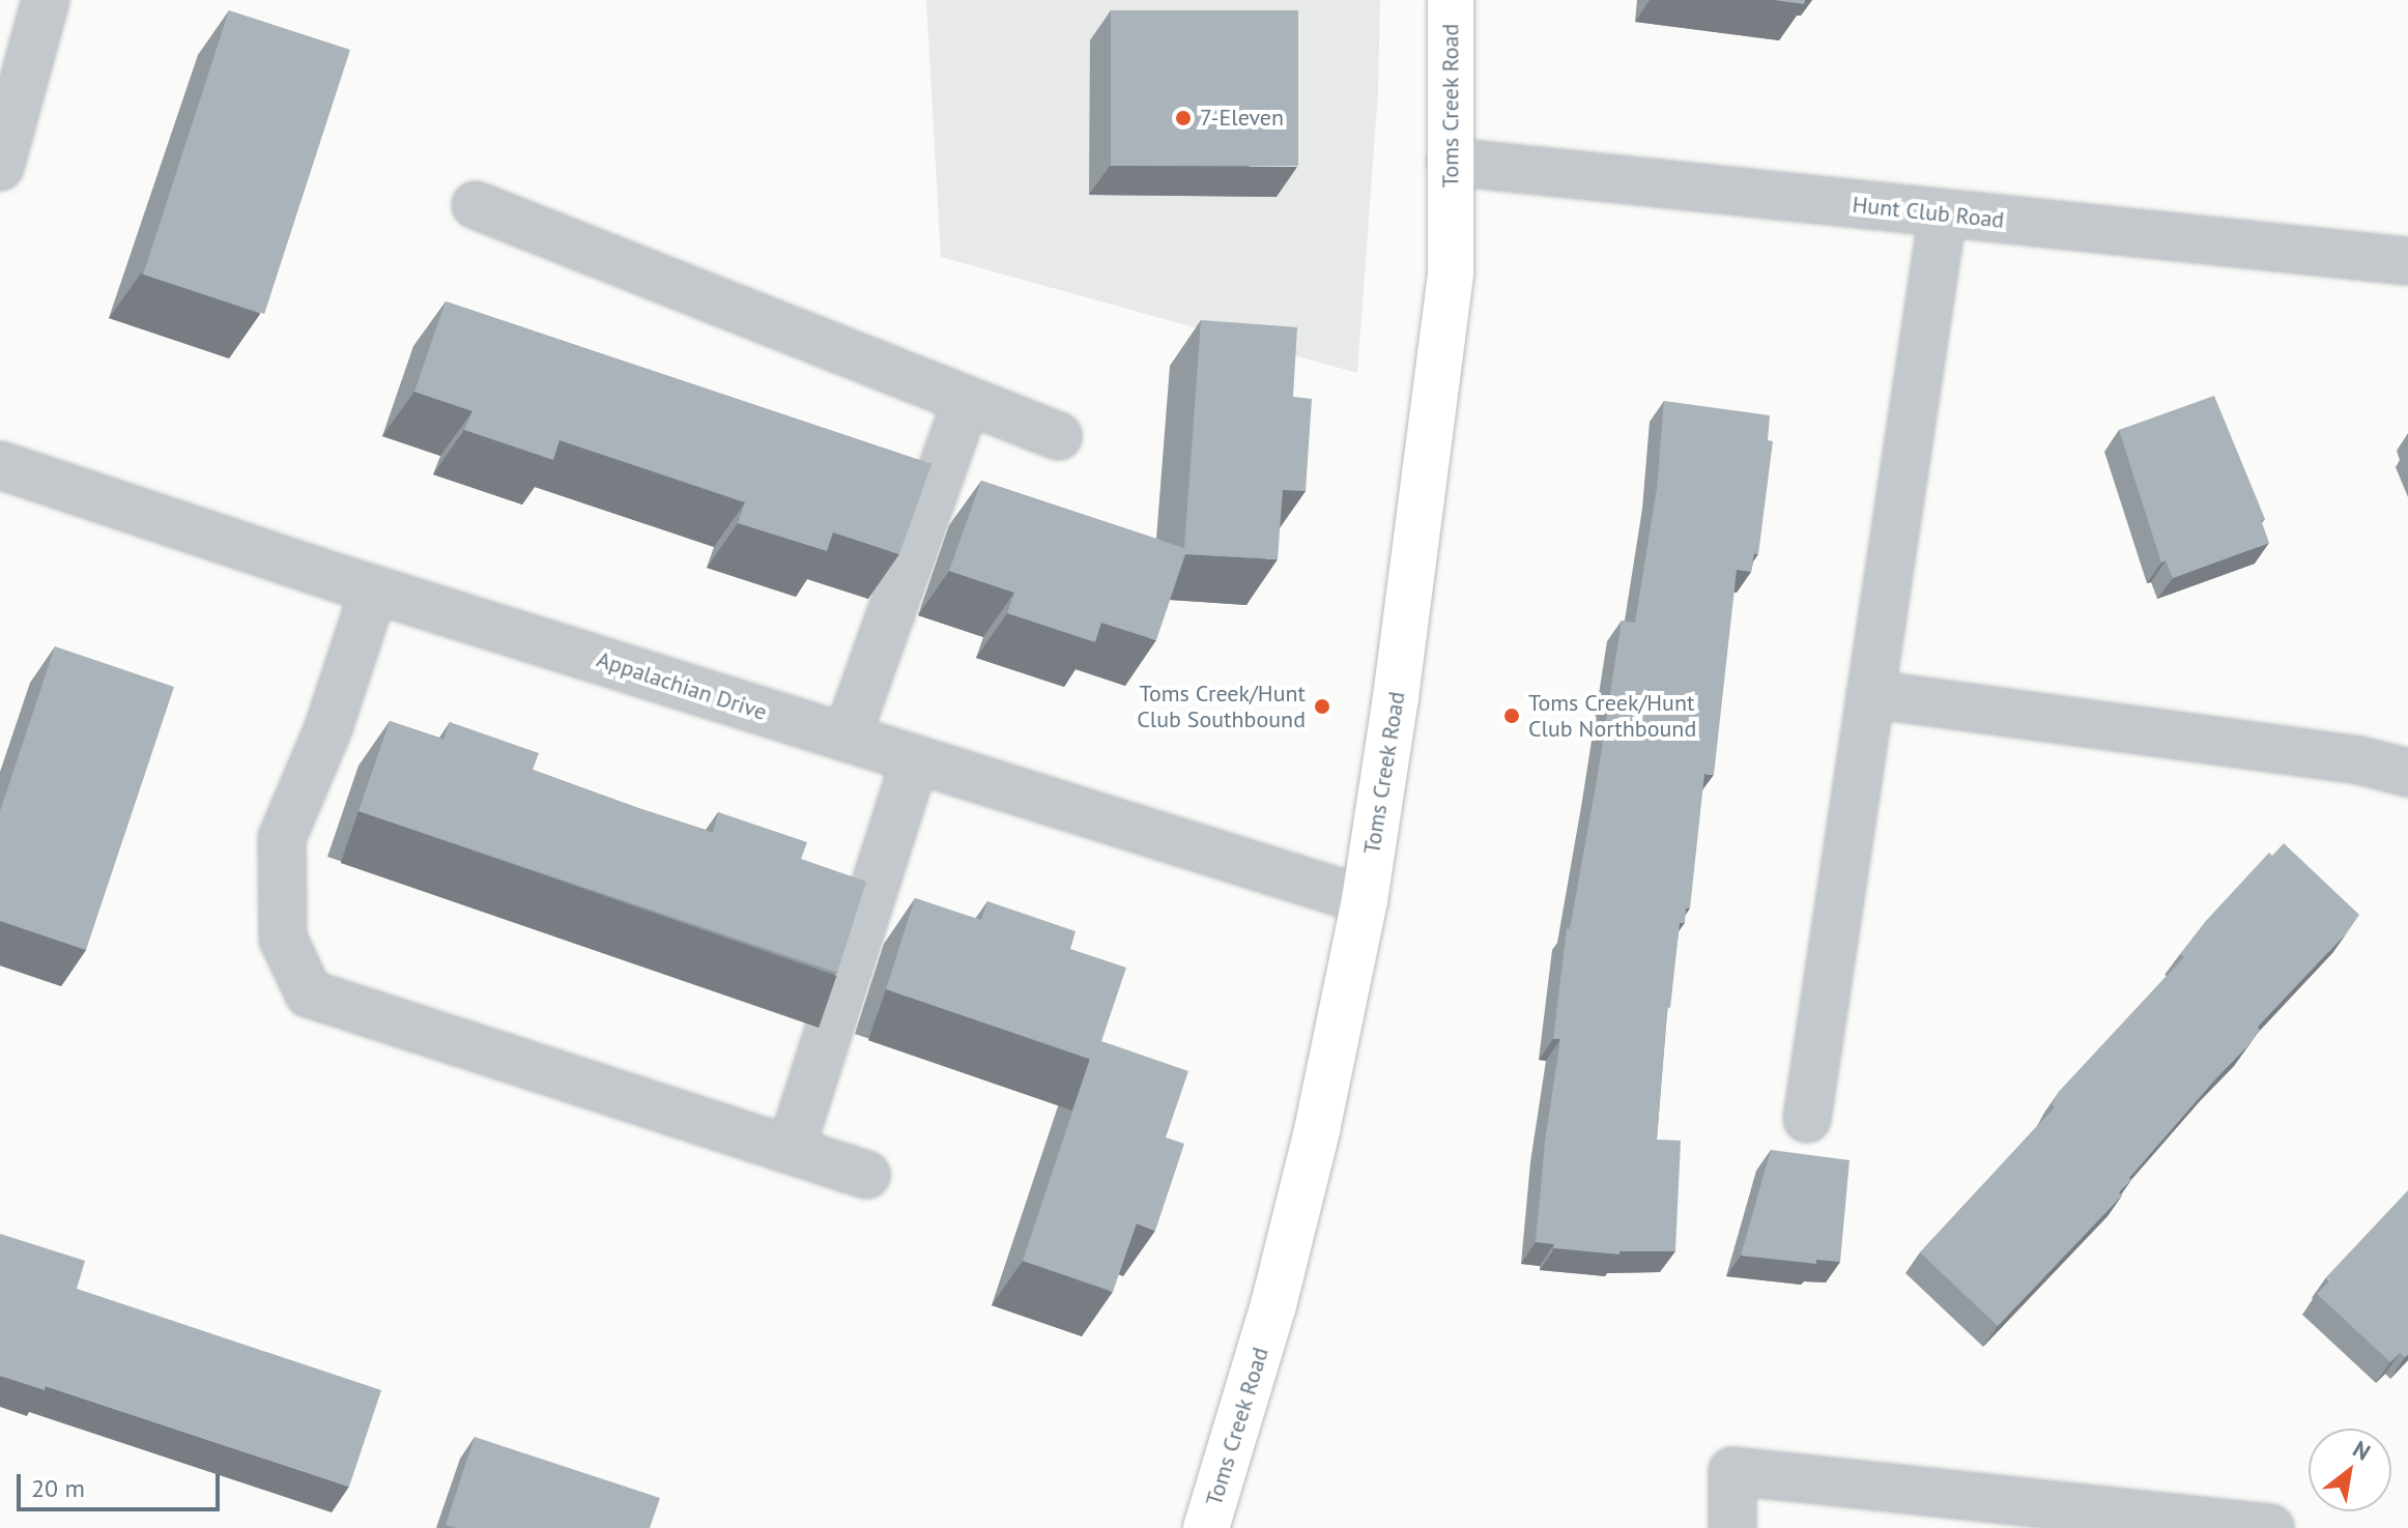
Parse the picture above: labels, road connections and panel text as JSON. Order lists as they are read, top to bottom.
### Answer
{
  "streets": {
    "main road": ["Toms Creek Road"],
    "street": ["Hunt Club Road", "Appalachian Drive"]
  },
  "crossings": [
    ["Toms Creek Road", "Hunt Club Road"],
    ["Toms Creek Road", "Appalachian Drive"]
  ],
  "places": ["7-Eleven", "Toms Creek/Hunt Club Southbound", "Toms Creek/Hunt Club Northbound"],
  "scale_bar": "20 m",
  "north": "top right"
}
